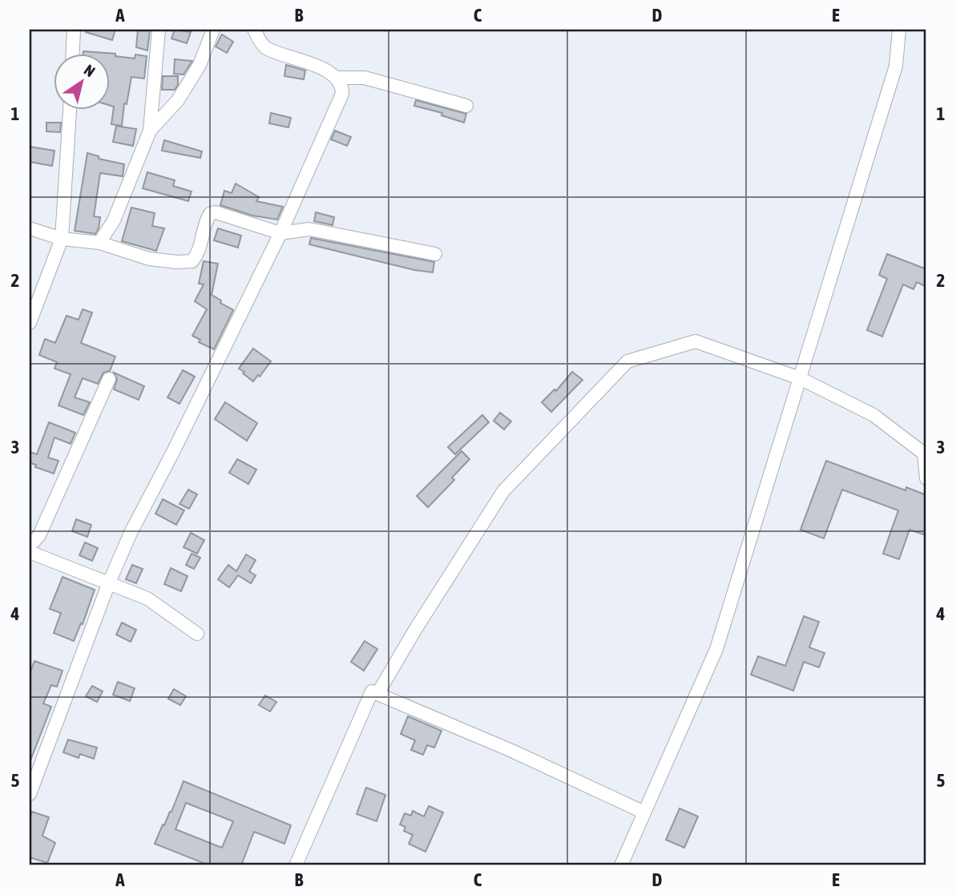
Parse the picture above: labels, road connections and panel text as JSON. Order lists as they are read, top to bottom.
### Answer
{
  "north": "top right",
  "grid": {
    "columns": [
      "A",
      "B",
      "C",
      "D",
      "E"
    ],
    "rows": [
      "1",
      "2",
      "3",
      "4",
      "5"
    ]
  }
}
